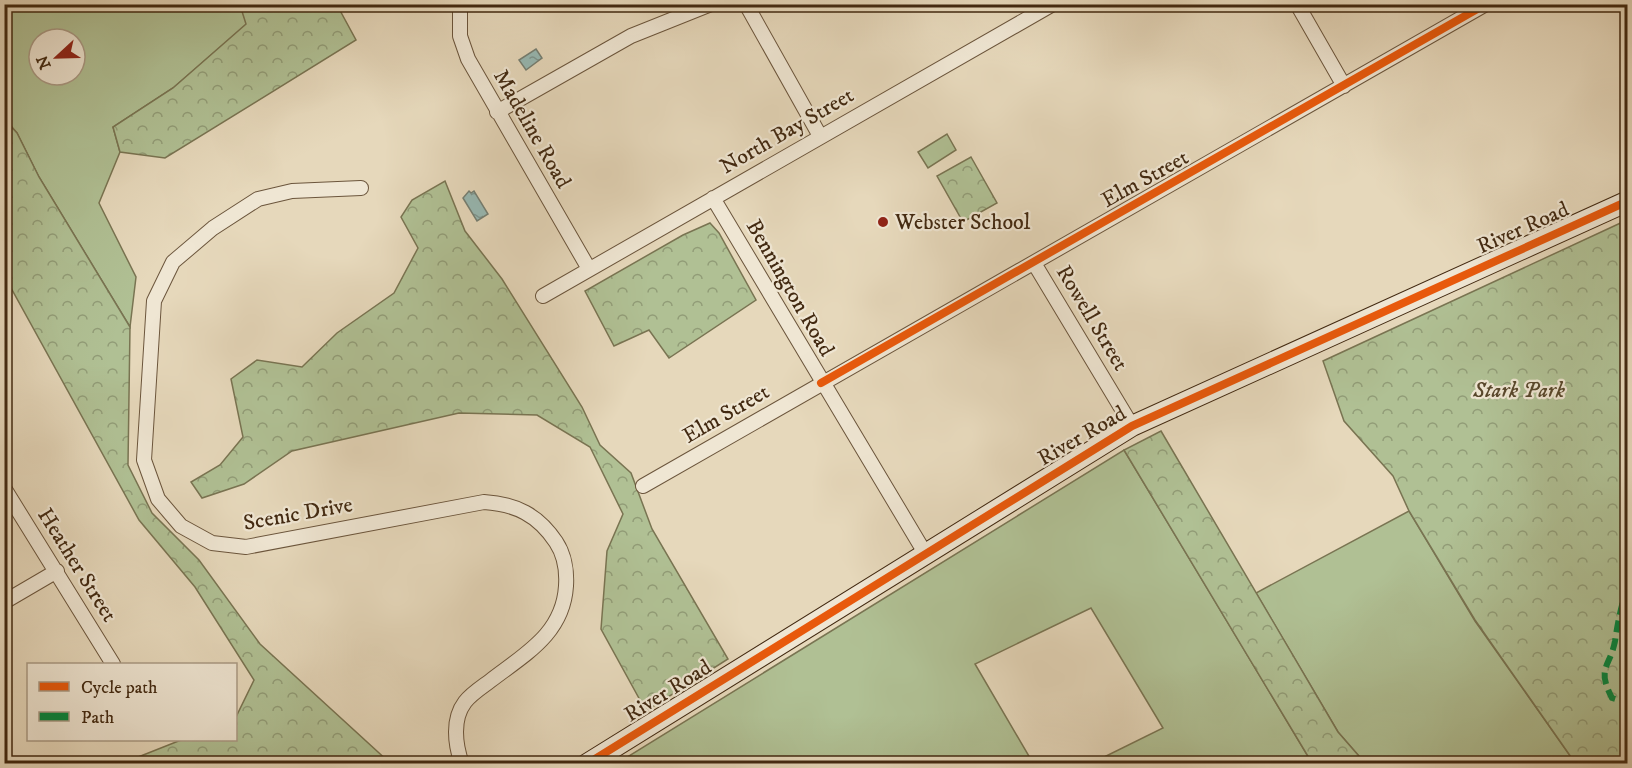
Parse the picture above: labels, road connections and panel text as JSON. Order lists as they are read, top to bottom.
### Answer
{
  "streets": {
    "street": [
      "Madeline Road",
      "North Bay Street",
      "Elm Street",
      "River Road",
      "Bennington Road",
      "Rowell Street",
      "Scenic Drive",
      "Heather Street"
    ]
  },
  "crossings": [
    ["Madeline Road", "North Bay Street"],
    ["North Bay Street", "Bennington Road"],
    ["Elm Street", "Bennington Road"],
    ["Elm Street", "Rowell Street"],
    ["River Road", "Bennington Road"],
    ["River Road", "Rowell Street"]
  ],
  "parks": ["Stark Park"],
  "places": ["Webster School"],
  "legend": ["Cycle path", "Path"],
  "north": "left"
}
